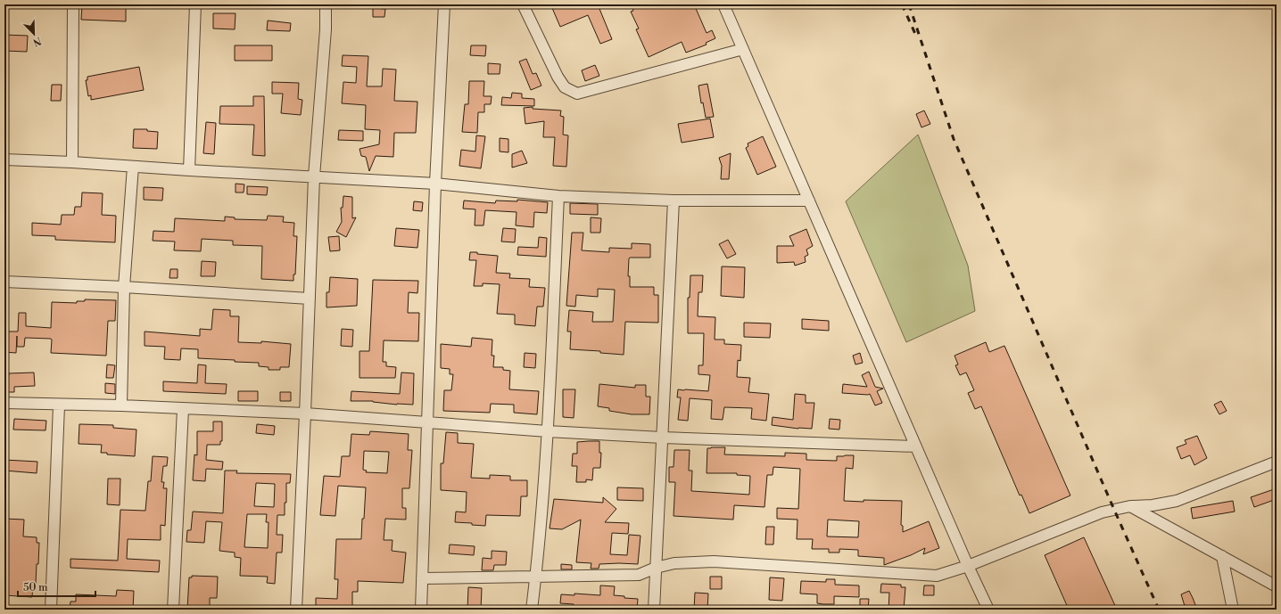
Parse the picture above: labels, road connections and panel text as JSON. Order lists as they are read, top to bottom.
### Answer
{
  "scale_bar": "50 m",
  "north": "bottom right"
}
